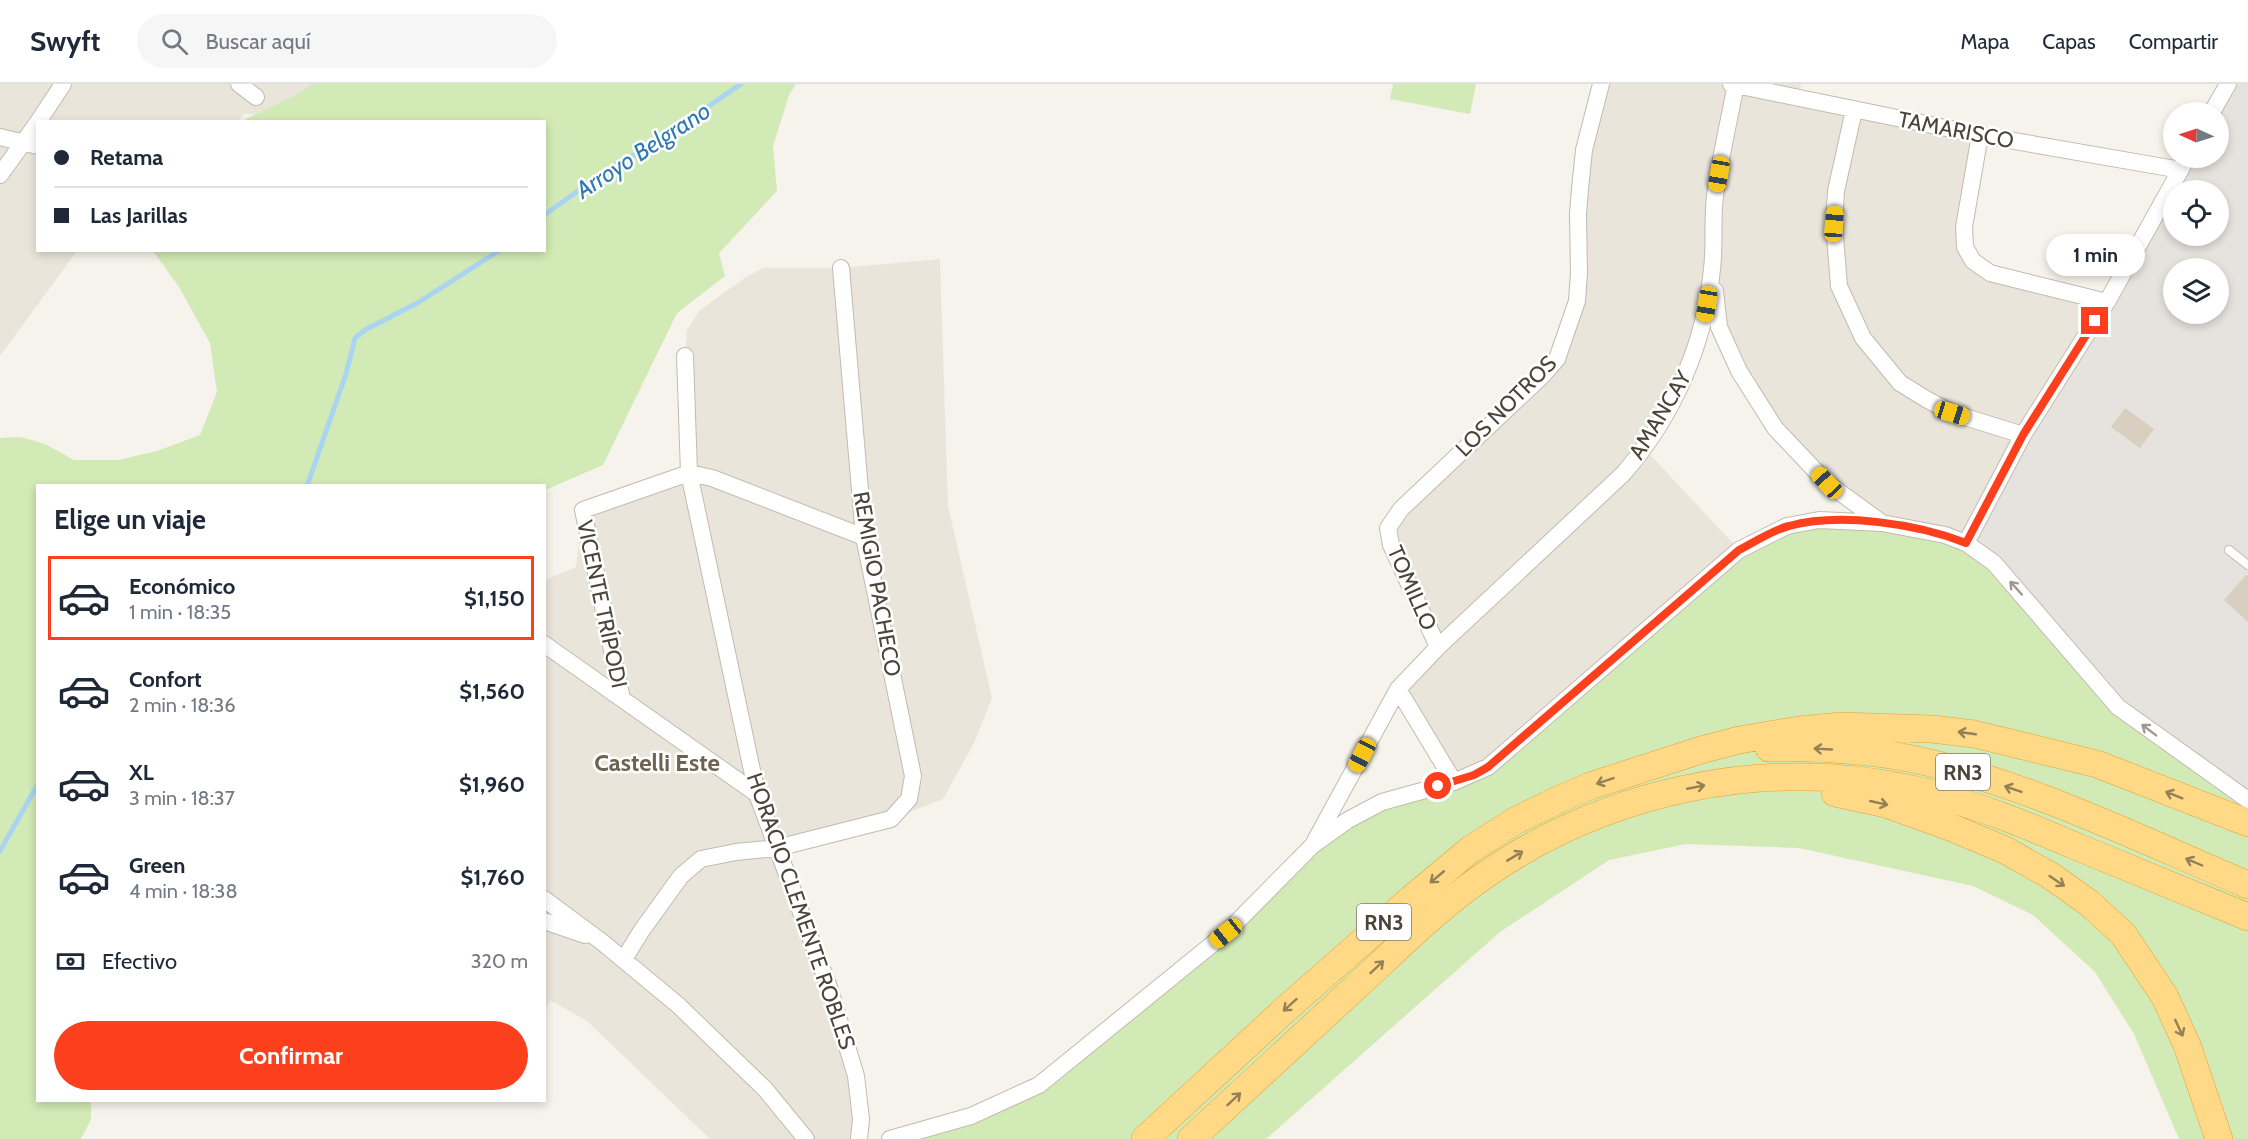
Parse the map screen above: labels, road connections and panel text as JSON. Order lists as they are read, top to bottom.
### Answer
{
  "streets": {
    "highway": ["RN3"],
    "street": [
      "TAMARISCO",
      "LOS NOTROS",
      "AMANCAY",
      "REMIGIO PACHECO",
      "TOMILLO",
      "VICENTE TRÍPODI",
      "HORACIO CLEMENTE ROBLES"
    ]
  },
  "crossings": [
    ["TAMARISCO", "AMANCAY"],
    ["LOS NOTROS", "TOMILLO"],
    ["AMANCAY", "TOMILLO"],
    ["REMIGIO PACHECO", "HORACIO CLEMENTE ROBLES"],
    ["VICENTE TRÍPODI", "HORACIO CLEMENTE ROBLES"]
  ],
  "districts": ["Castelli Este"],
  "water": ["Arroyo Belgrano"],
  "north": "left",
  "page": {
    "header": "Swyft",
    "search": "Buscar aquí",
    "nav": ["Mapa", "Capas", "Compartir"],
    "banner": ["Retama", "Las Jarillas"],
    "bubble": "1 min",
    "heading": "Elige un viaje",
    "list": [
      {
        "name": "Económico",
        "note": "1 min · 18:35",
        "value": "$1,150"
      },
      {
        "name": "Confort",
        "note": "2 min · 18:36",
        "value": "$1,560"
      },
      {
        "name": "XL",
        "note": "3 min · 18:37",
        "value": "$1,960"
      },
      {
        "name": "Green",
        "note": "4 min · 18:38",
        "value": "$1,760"
      }
    ],
    "pay": ["Efectivo", "320 m"],
    "buttons": "Confirmar"
  }
}
